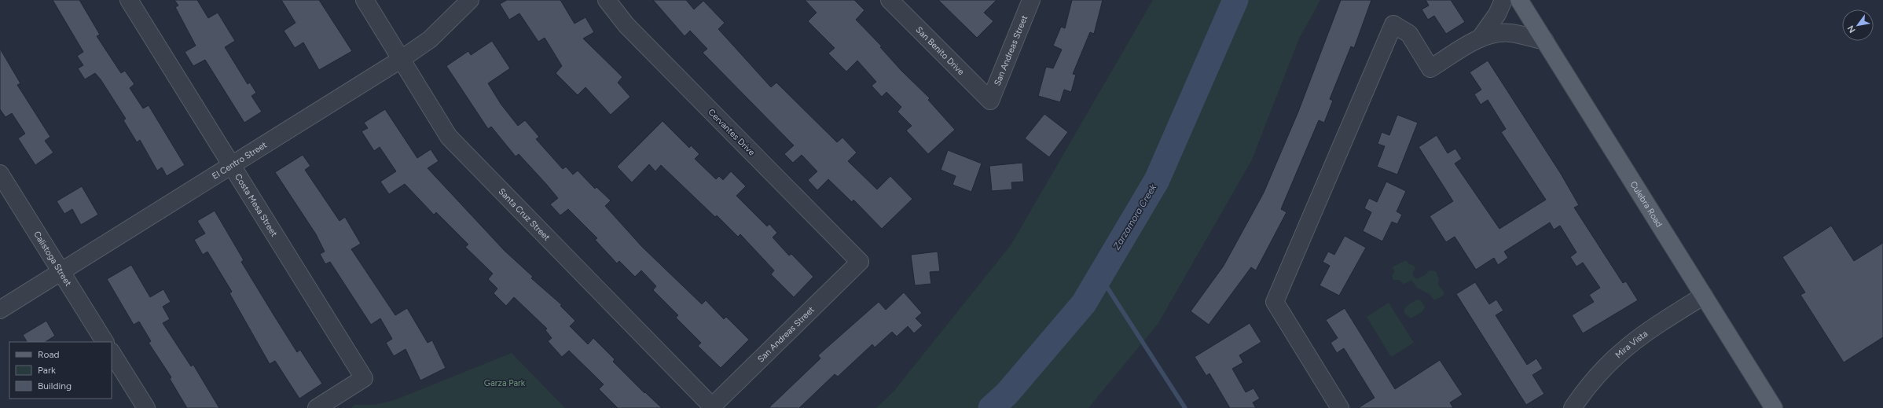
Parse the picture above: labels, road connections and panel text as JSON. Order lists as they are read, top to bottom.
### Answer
{
  "streets": {
    "main road": ["Culebra Road"],
    "street": [
      "San Benito Drive",
      "San Andreas Street",
      "Cervantes Drive",
      "El Centro Street",
      "Costa Mesa Street",
      "Santa Cruz Street",
      "Calistoga Street",
      "Mira Vista"
    ]
  },
  "crossings": [
    ["San Benito Drive", "San Andreas Street"],
    ["San Andreas Street", "Cervantes Drive"],
    ["San Andreas Street", "Santa Cruz Street"],
    ["El Centro Street", "Costa Mesa Street"],
    ["El Centro Street", "Santa Cruz Street"],
    ["El Centro Street", "Calistoga Street"],
    ["Culebra Road", "Mira Vista"]
  ],
  "water": ["Zarzamora Creek"],
  "parks": ["Garza Park"],
  "legend": ["Road", "Park", "Building"],
  "north": "bottom left"
}
